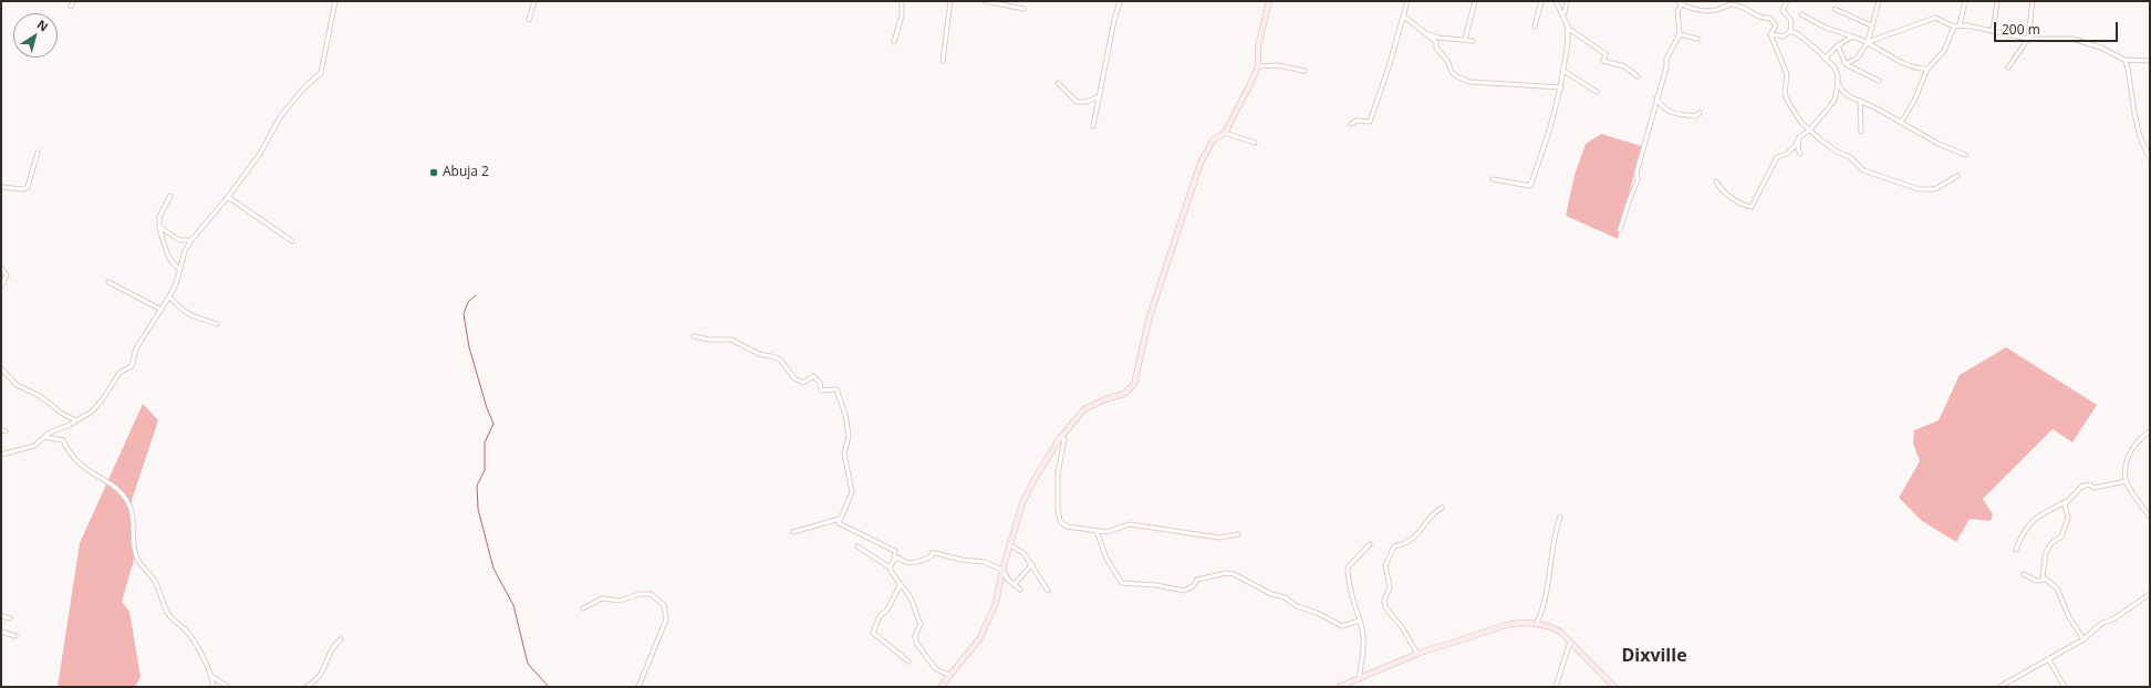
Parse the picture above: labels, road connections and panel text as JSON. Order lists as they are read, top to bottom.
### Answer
{
  "districts": ["Dixville"],
  "places": ["Abuja 2"],
  "scale_bar": "200 m",
  "north": "top right"
}
